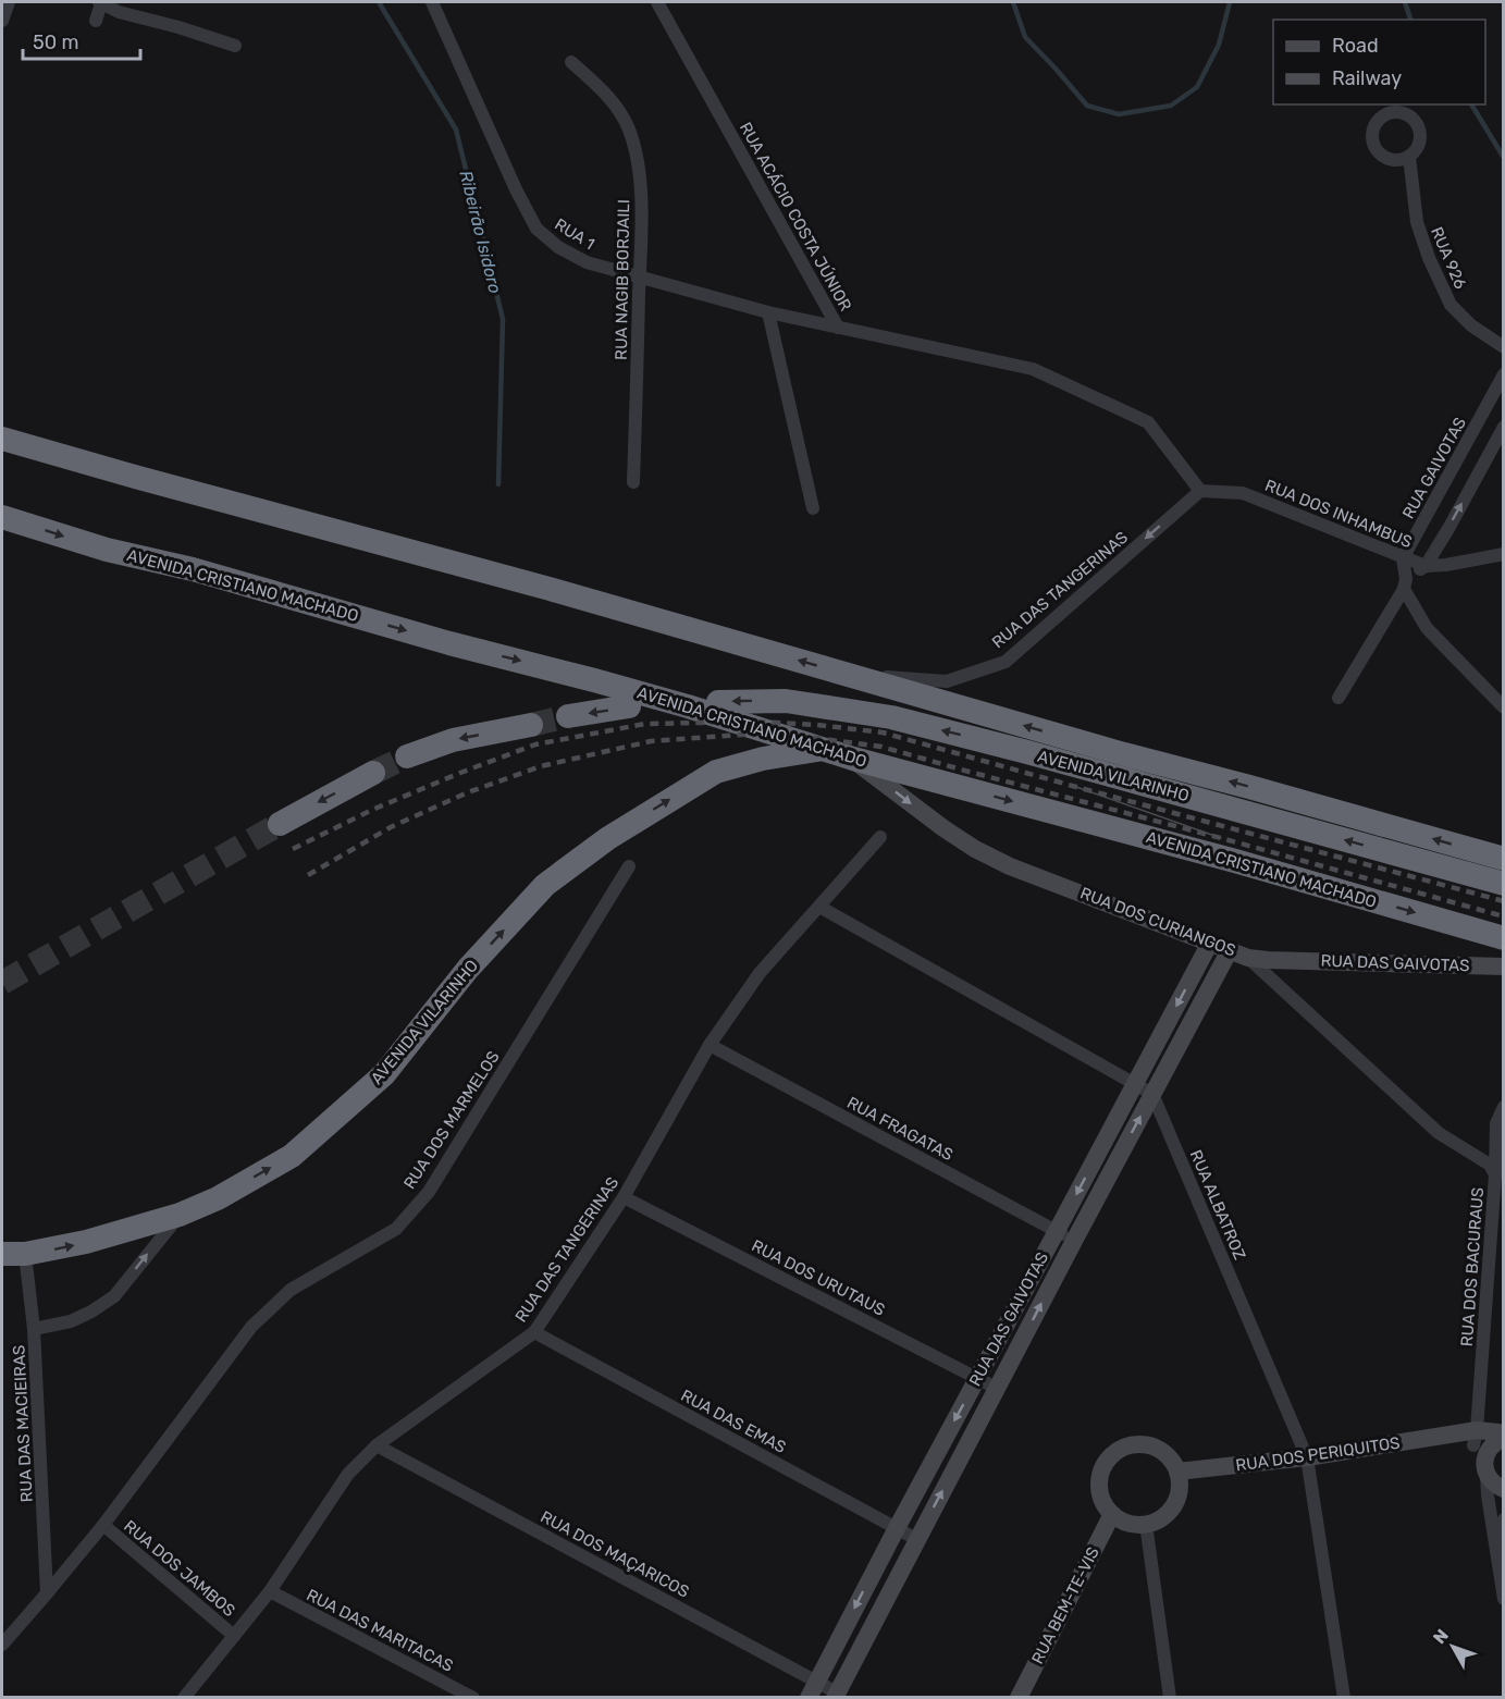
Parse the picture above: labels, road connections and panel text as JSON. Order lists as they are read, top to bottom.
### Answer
{
  "streets": {
    "highway": ["AVENIDA CRISTIANO MACHADO", "AVENIDA VILARINHO"],
    "street": [
      "RUA ACÁCIO COSTA JÚNIOR",
      "RUA 1",
      "RUA 926",
      "RUA NAGIB BORJAILI",
      "RUA GAIVOTAS",
      "RUA DOS INHAMBUS",
      "RUA DAS TANGERINAS",
      "RUA DOS CURIANGOS",
      "RUA DAS GAIVOTAS",
      "RUA DOS MARMELOS",
      "RUA FRAGATAS",
      "RUA ALBATROZ",
      "RUA DOS BACURAUS",
      "RUA DOS URUTAUS",
      "RUA DAS EMAS",
      "RUA DAS MACIEIRAS",
      "RUA DOS PERIQUITOS",
      "RUA DOS MAÇARICOS",
      "RUA DOS JAMBOS",
      "RUA BEM-TE-VIS",
      "RUA DAS MARITACAS"
    ]
  },
  "crossings": [
    ["RUA ACÁCIO COSTA JÚNIOR", "RUA 1"],
    ["RUA ACÁCIO COSTA JÚNIOR", "RUA DOS INHAMBUS"],
    ["RUA ACÁCIO COSTA JÚNIOR", "RUA DAS TANGERINAS"],
    ["RUA 1", "RUA NAGIB BORJAILI"],
    ["RUA GAIVOTAS", "RUA DOS INHAMBUS"],
    ["RUA DOS INHAMBUS", "RUA DAS TANGERINAS"],
    ["AVENIDA CRISTIANO MACHADO", "AVENIDA VILARINHO"],
    ["AVENIDA CRISTIANO MACHADO", "RUA DOS CURIANGOS"],
    ["RUA DAS TANGERINAS", "RUA FRAGATAS"],
    ["RUA DAS TANGERINAS", "RUA DOS URUTAUS"],
    ["RUA DAS TANGERINAS", "RUA DAS EMAS"],
    ["RUA DAS TANGERINAS", "RUA DOS MAÇARICOS"],
    ["RUA DAS TANGERINAS", "RUA DOS JAMBOS"],
    ["RUA DAS TANGERINAS", "RUA DAS MARITACAS"],
    ["AVENIDA VILARINHO", "RUA DAS MACIEIRAS"],
    ["RUA DOS CURIANGOS", "RUA DAS GAIVOTAS"],
    ["RUA DOS CURIANGOS", "RUA DOS BACURAUS"],
    ["RUA DAS GAIVOTAS", "RUA FRAGATAS"],
    ["RUA DAS GAIVOTAS", "RUA ALBATROZ"],
    ["RUA DAS GAIVOTAS", "RUA DOS URUTAUS"],
    ["RUA DAS GAIVOTAS", "RUA DAS EMAS"],
    ["RUA DAS GAIVOTAS", "RUA DOS MAÇARICOS"],
    ["RUA DOS MARMELOS", "RUA DAS MACIEIRAS"],
    ["RUA DOS MARMELOS", "RUA DOS JAMBOS"],
    ["RUA ALBATROZ", "RUA DOS PERIQUITOS"],
    ["RUA DOS BACURAUS", "RUA DOS PERIQUITOS"],
    ["RUA DOS PERIQUITOS", "RUA BEM-TE-VIS"]
  ],
  "water": ["Ribeirão Isidoro"],
  "legend": ["Road", "Railway"],
  "scale_bar": "50 m",
  "north": "top left"
}
